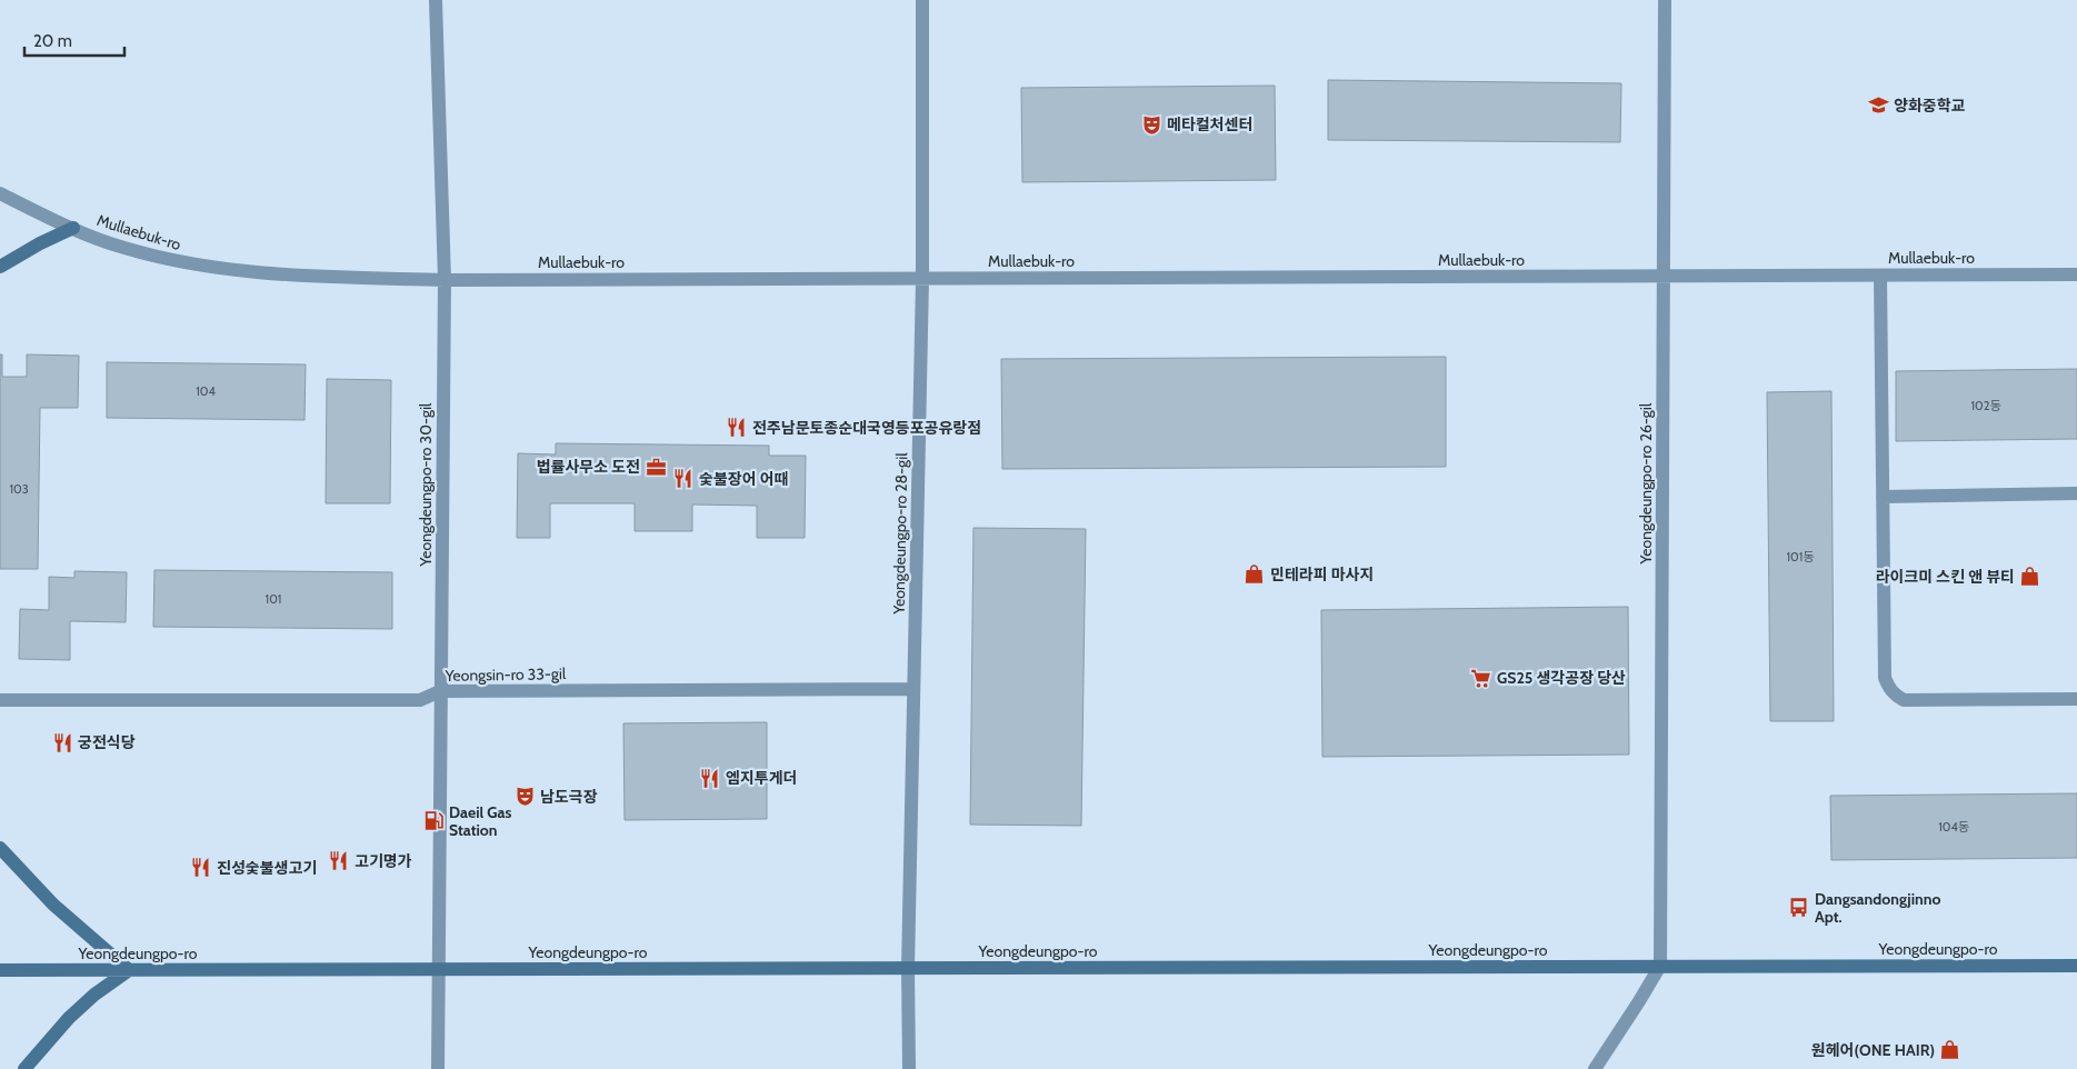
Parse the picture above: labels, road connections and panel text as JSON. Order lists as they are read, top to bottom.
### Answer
{
  "streets": {
    "main road": ["Yeongdeungpo-ro"],
    "street": [
      "Mullaebuk-ro",
      "Yeongdeungpo-ro 26-gil",
      "Yeongdeungpo-ro 30-gil",
      "Yeongdeungpo-ro 28-gil",
      "Yeongsin-ro 33-gil"
    ]
  },
  "crossings": [
    ["Mullaebuk-ro", "Yeongdeungpo-ro 26-gil"],
    ["Mullaebuk-ro", "Yeongdeungpo-ro 30-gil"],
    ["Mullaebuk-ro", "Yeongdeungpo-ro 28-gil"],
    ["Yeongdeungpo-ro 26-gil", "Yeongdeungpo-ro"],
    ["Yeongdeungpo-ro 30-gil", "Yeongsin-ro 33-gil"],
    ["Yeongdeungpo-ro 30-gil", "Yeongdeungpo-ro"],
    ["Yeongdeungpo-ro 28-gil", "Yeongsin-ro 33-gil"],
    ["Yeongdeungpo-ro 28-gil", "Yeongdeungpo-ro"]
  ],
  "places": {
    "school or university": ["양화중학교"],
    "theatre": ["메타컬처센터", "남도극장"],
    "restaurant": [
      "전주남문토종순대국영등포공유랑점",
      "숯불장어 어때",
      "궁전식당",
      "엠지투게더",
      "고기명가",
      "진성숯불생고기"
    ],
    "office": ["법률사무소 도전"],
    "shop": ["민테라피 마사지", "라이크미 스킨 앤 뷰티", "원헤어(ONE HAIR)"],
    "supermarket": ["GS25 생각공장 당산"],
    "fuel station": ["Daeil Gas Station"],
    "bus stop": ["Dangsandongjinno Apt."]
  },
  "house_numbers": [
    "104",
    "102동",
    "103",
    "101동",
    "101",
    "104동"
  ],
  "scale_bar": "20 m"
}
